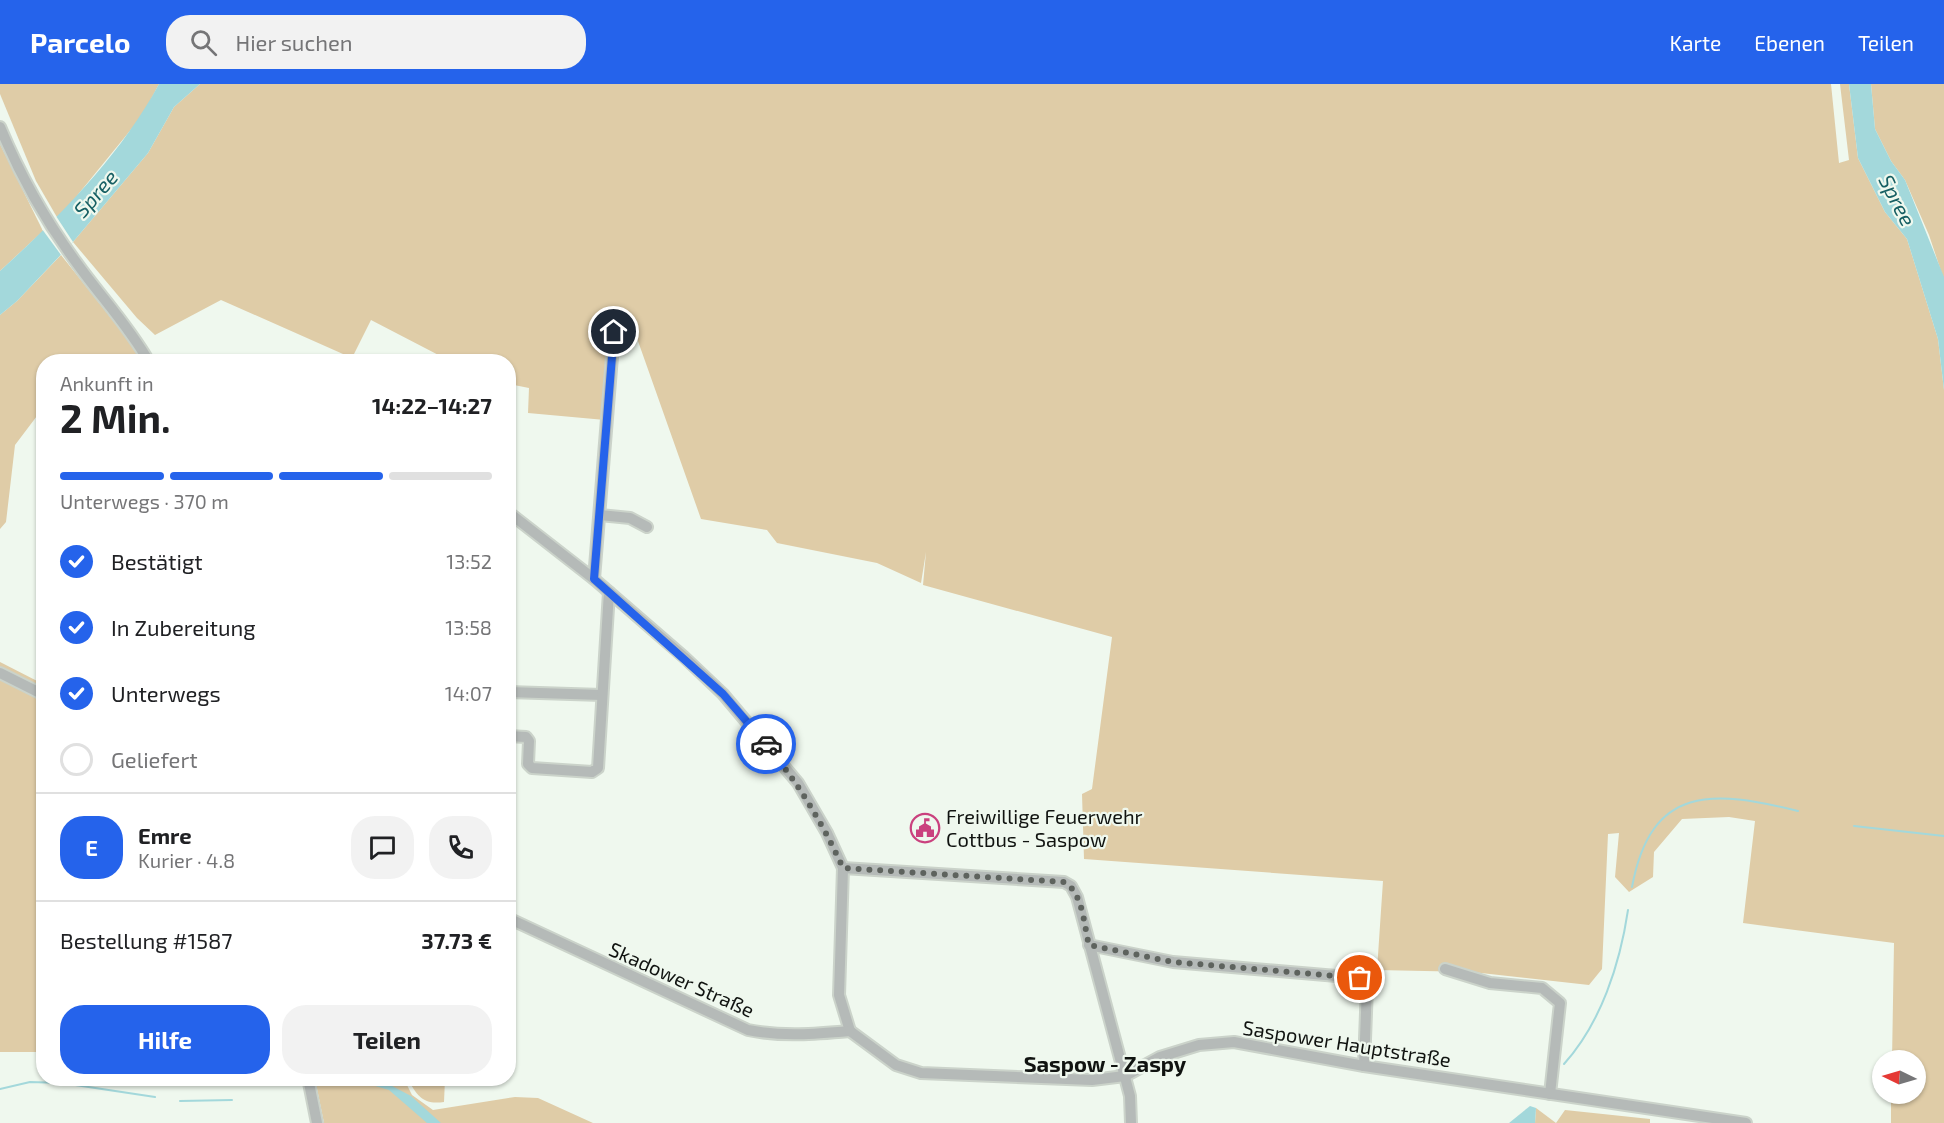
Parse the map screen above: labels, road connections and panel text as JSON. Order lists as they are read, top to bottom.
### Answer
{
  "streets": {
    "street": ["Skadower Straße", "Saspower Hauptstraße"]
  },
  "crossings": [
    ["Skadower Straße", "Saspower Hauptstraße"]
  ],
  "districts": ["Saspow - Zaspy"],
  "water": ["Spree"],
  "places": {
    "public building": ["Freiwillige Feuerwehr Cottbus - Saspow"]
  },
  "north": "left",
  "page": {
    "header": "Parcelo",
    "search": "Hier suchen",
    "nav": ["Karte", "Ebenen", "Teilen"],
    "heading": ["2 Min.", "Ankunft in", "14:22–14:27"],
    "panel": [
      "Emre",
      "Kurier · 4.8",
      "Bestellung #1587",
      "37.73 €"
    ],
    "bar": "Unterwegs · 370 m",
    "list": [
      ["Bestätigt", "13:52"],
      ["In Zubereitung", "13:58"],
      ["Unterwegs", "14:07"],
      "Geliefert"
    ],
    "round": "E",
    "buttons": ["Hilfe", "Teilen"]
  }
}
